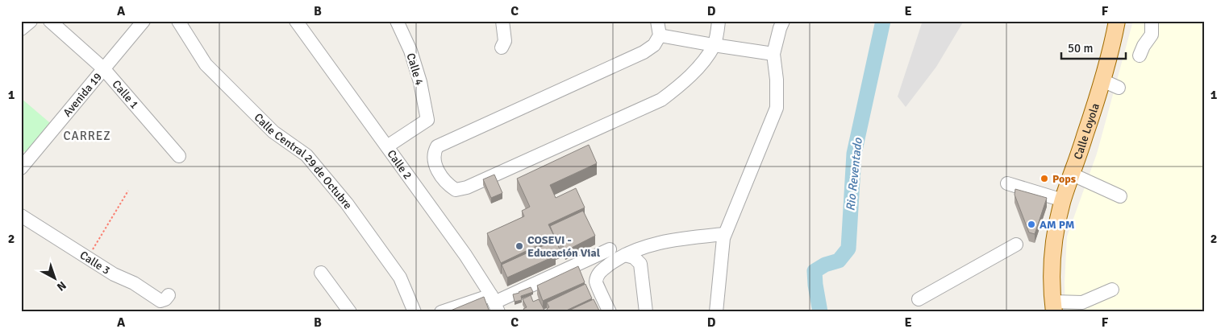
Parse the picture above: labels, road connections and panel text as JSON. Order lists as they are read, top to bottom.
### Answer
{
  "streets": {
    "main road": ["Calle Loyola"],
    "street": [
      "Calle 4",
      "Avenida 19",
      "Calle 1",
      "Calle Central 29 de Octubre",
      "Calle 2",
      "Calle 3"
    ]
  },
  "crossings": [
    ["Calle 4", "Calle 2"],
    ["Avenida 19", "Calle 1"]
  ],
  "districts": ["CARREZ"],
  "water": ["Rio Reventado"],
  "places": ["Pops", "AM PM", "COSEVI - Educación Vial"],
  "scale_bar": "50 m",
  "north": "bottom right",
  "grid": {
    "columns": [
      "A",
      "B",
      "C",
      "D",
      "E",
      "F"
    ],
    "rows": ["1", "2"]
  }
}
